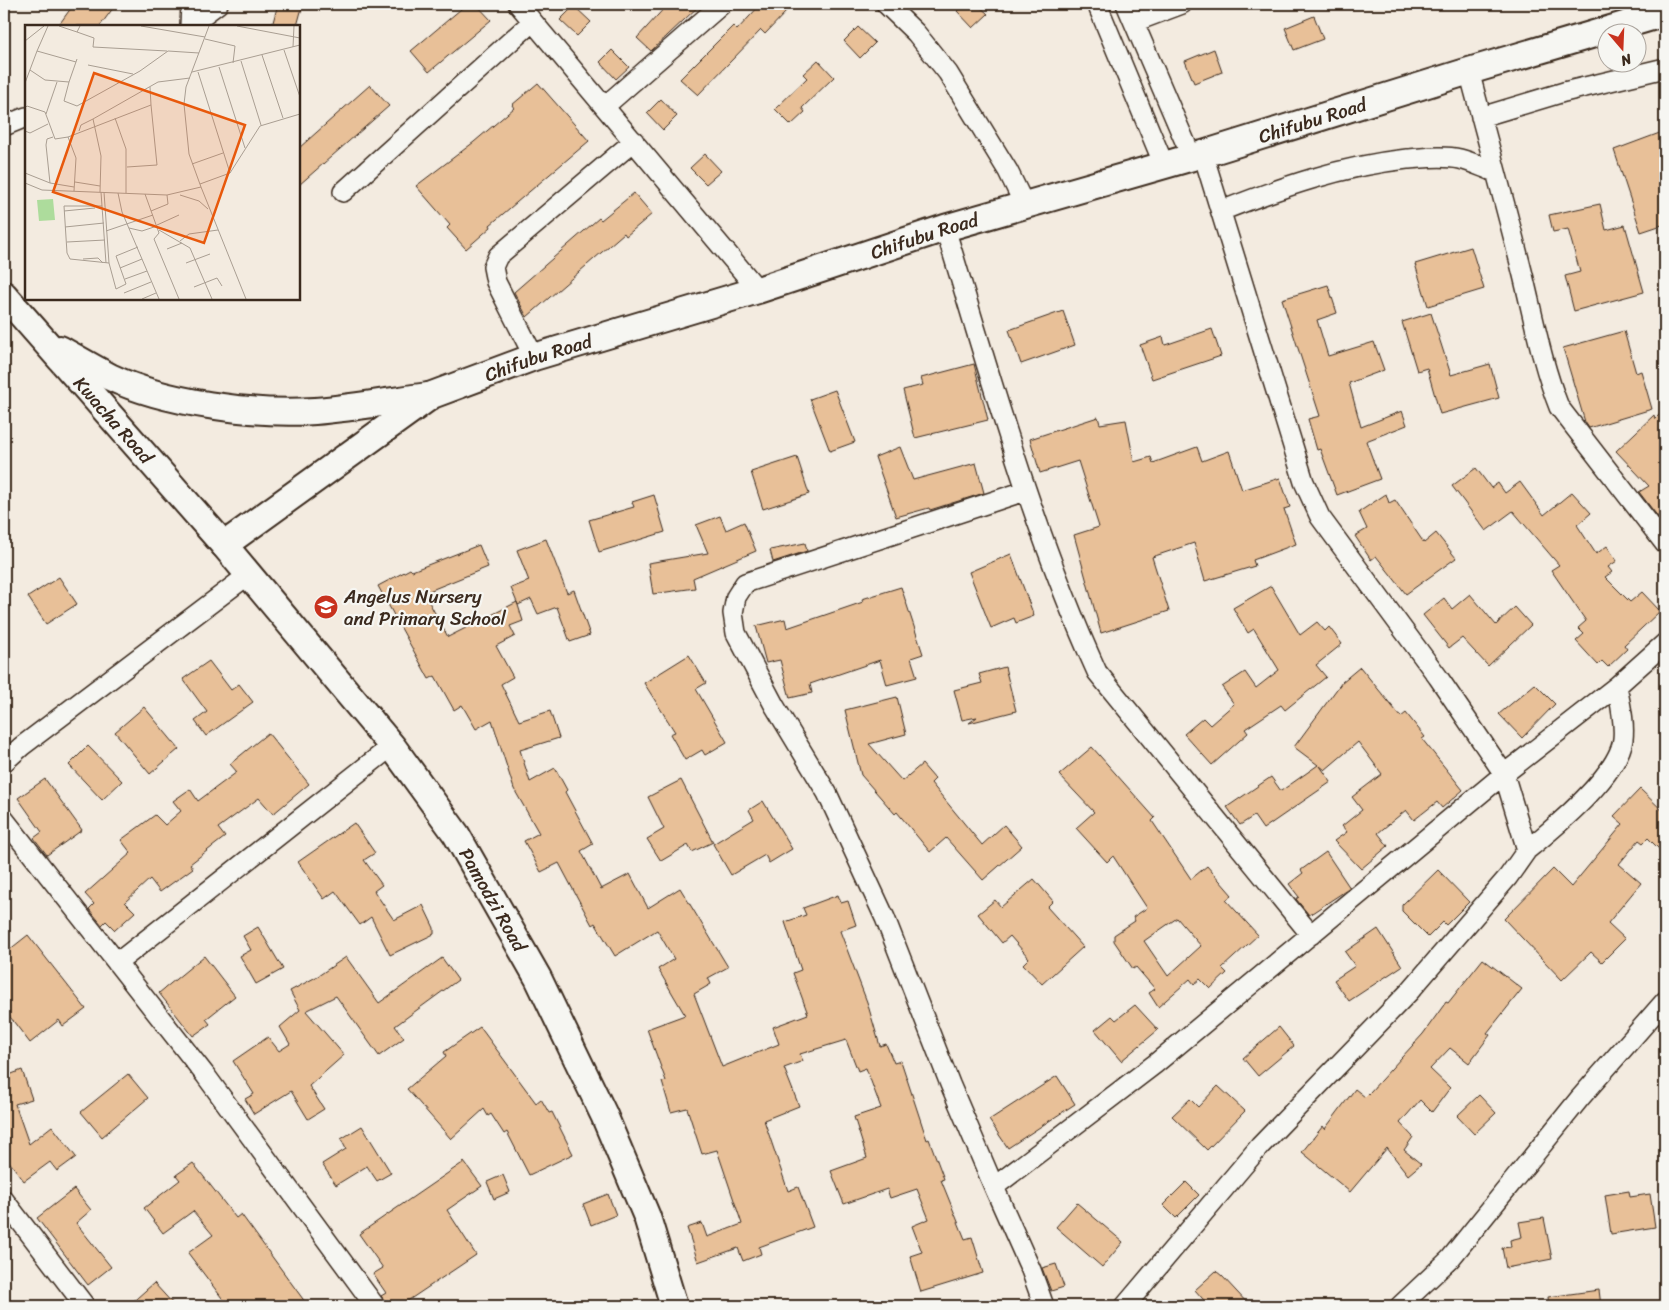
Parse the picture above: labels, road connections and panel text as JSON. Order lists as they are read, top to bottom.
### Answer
{
  "streets": {
    "main road": ["Chifubu Road", "Kwacha Road", "Pamodzi Road"]
  },
  "crossings": [
    ["Chifubu Road", "Kwacha Road"],
    ["Chifubu Road", "Pamodzi Road"],
    ["Kwacha Road", "Pamodzi Road"]
  ],
  "places": {
    "school or university": ["Angelus Nursery and Primary School"]
  },
  "north": "bottom"
}
